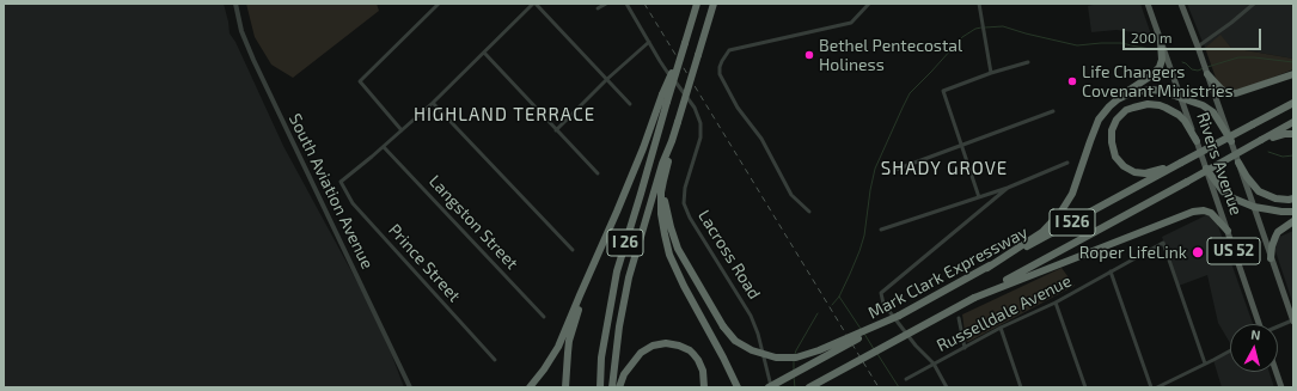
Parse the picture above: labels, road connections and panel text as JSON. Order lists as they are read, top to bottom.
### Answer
{
  "streets": {
    "highway": ["I 526", "I 26", "Mark Clark Expressway"],
    "main road": ["Rivers Avenue", "US 52"],
    "street": [
      "South Aviation Avenue",
      "Langston Street",
      "Lacross Road",
      "Prince Street",
      "Russelldale Avenue"
    ]
  },
  "crossings": [
    ["Langston Street", "Prince Street"],
    ["Lacross Road", "Mark Clark Expressway"]
  ],
  "districts": ["HIGHLAND TERRACE", "SHADY GROVE"],
  "places": ["Bethel Pentecostal Holiness", "Life Changers Covenant Ministries", "Roper LifeLink"],
  "scale_bar": "200 m",
  "north": "top"
}
